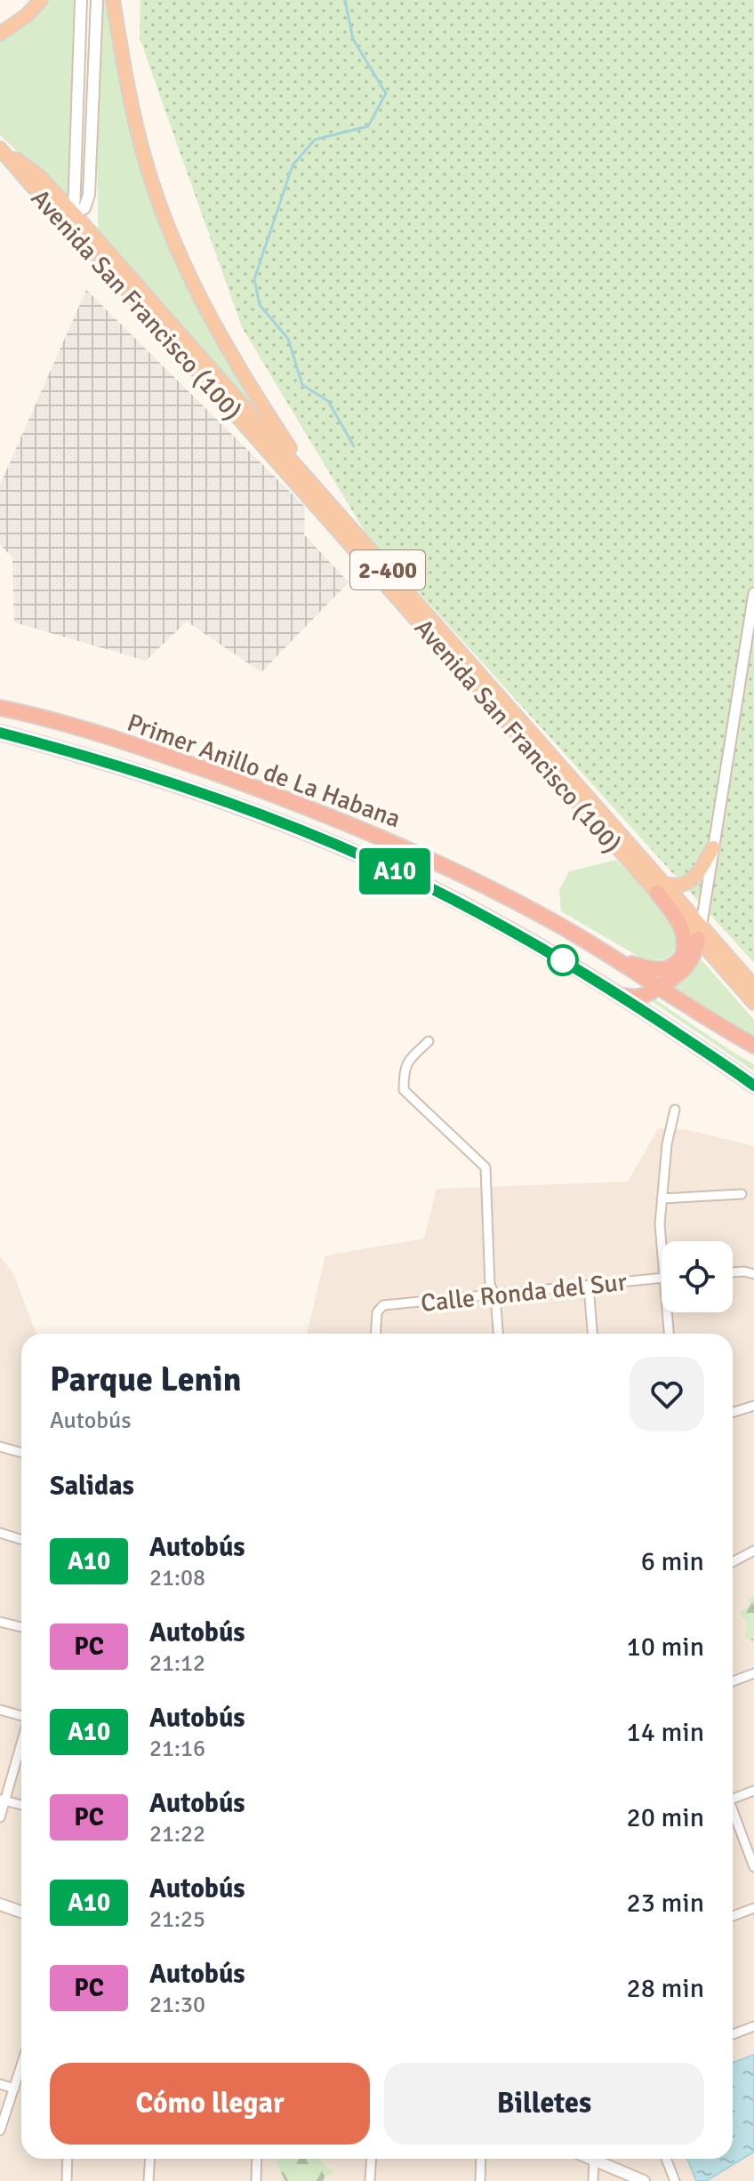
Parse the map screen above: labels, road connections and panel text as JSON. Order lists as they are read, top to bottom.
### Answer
{
  "streets": {
    "highway": ["Avenida San Francisco (100)", "2-400", "Primer Anillo de La Habana"],
    "street": ["Calle Ronda del Sur"]
  },
  "lines": ["bus line A10"],
  "page": {
    "on_map": "A10",
    "heading": [
      ["Parque Lenin", "Autobús"],
      "Salidas"
    ],
    "list": [
      {
        "mark": "A10",
        "name": "Autobús",
        "note": "21:08",
        "value": "6 min"
      },
      {
        "mark": "PC",
        "name": "Autobús",
        "note": "21:12",
        "value": "10 min"
      },
      {
        "mark": "A10",
        "name": "Autobús",
        "note": "21:16",
        "value": "14 min"
      },
      {
        "mark": "PC",
        "name": "Autobús",
        "note": "21:22",
        "value": "20 min"
      },
      {
        "mark": "A10",
        "name": "Autobús",
        "note": "21:25",
        "value": "23 min"
      },
      {
        "mark": "PC",
        "name": "Autobús",
        "note": "21:30",
        "value": "28 min"
      }
    ],
    "buttons": ["Cómo llegar", "Billetes"]
  }
}
